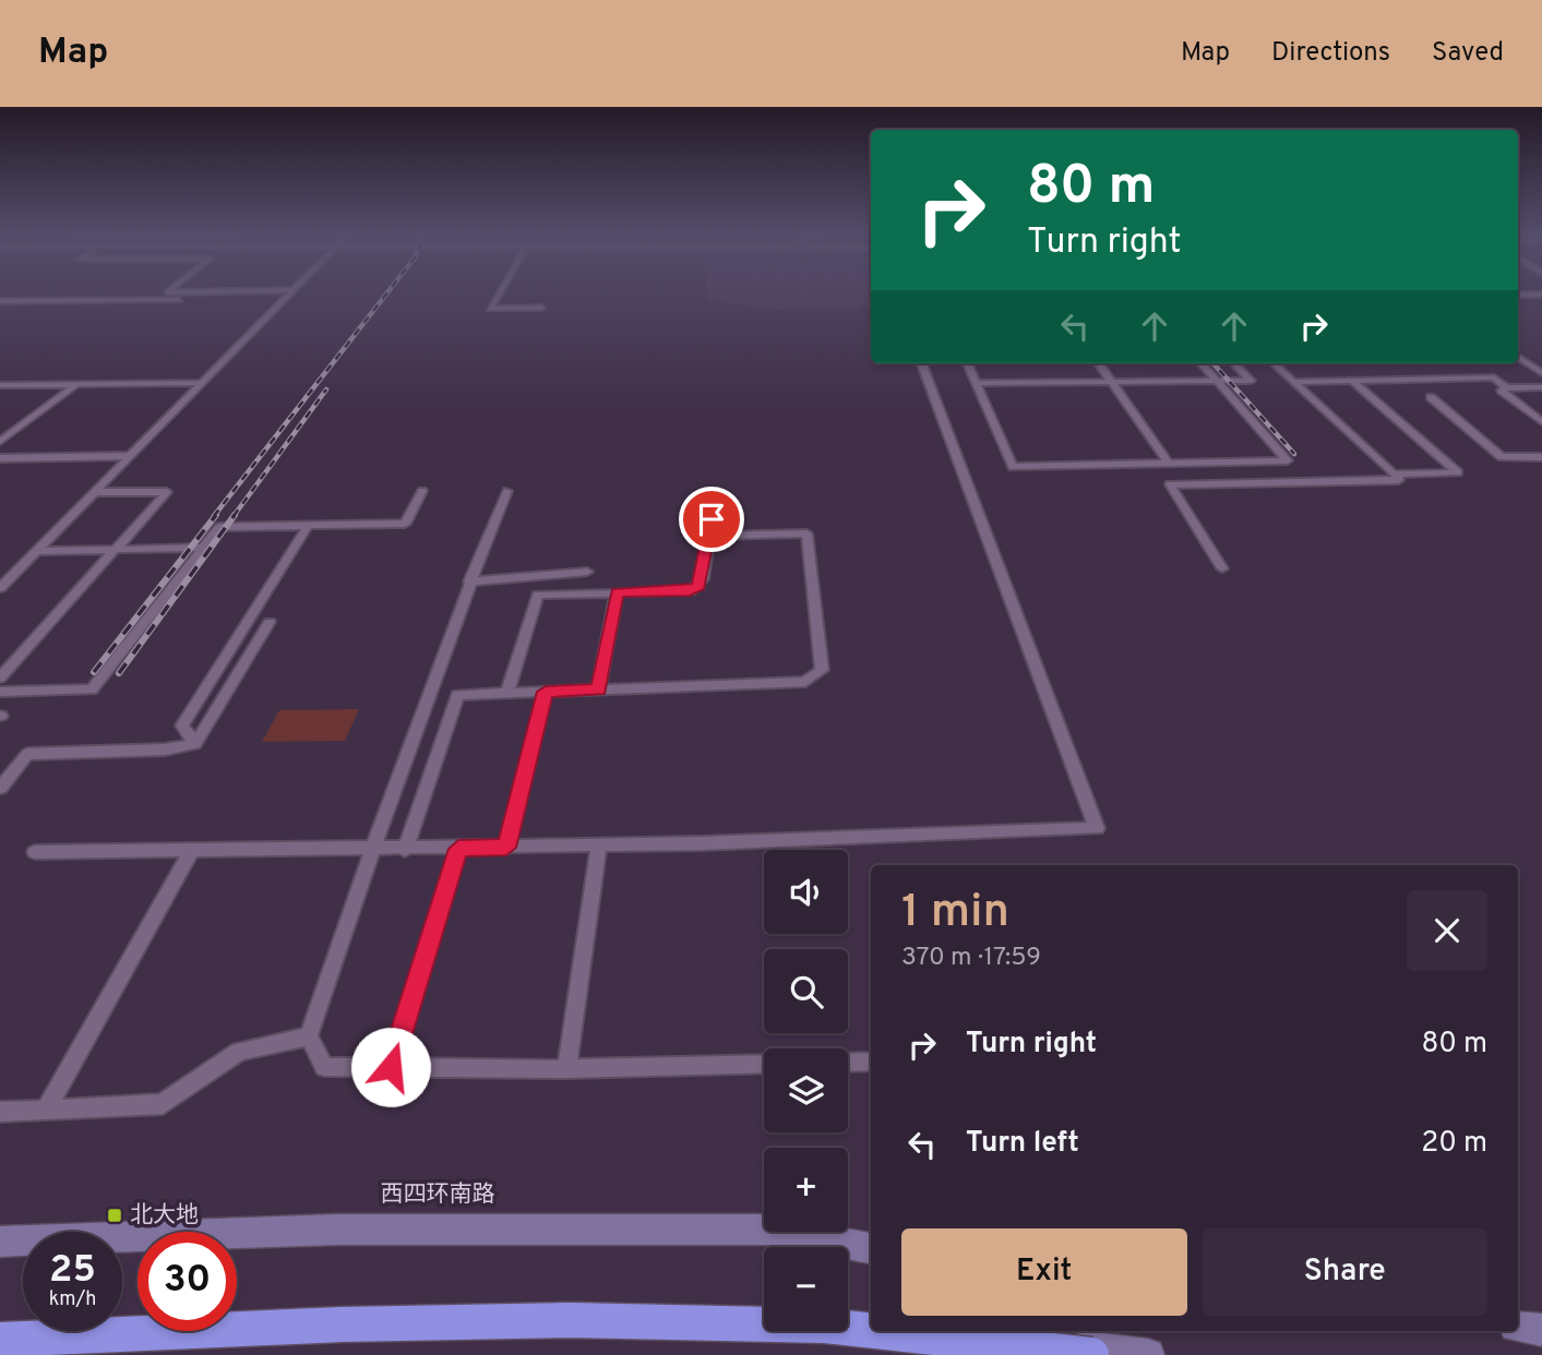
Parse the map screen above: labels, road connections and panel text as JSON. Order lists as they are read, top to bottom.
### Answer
{
  "streets": {
    "street": ["西四环南路"]
  },
  "places": {
    "transit": ["北大地"]
  },
  "page": {
    "header": "Map",
    "nav": ["Map", "Directions", "Saved"],
    "turn": ["80 m", "Turn right"],
    "map_buttons": ["+", "−"],
    "heading": ["1 min", "370 m · 17:59"],
    "list": [
      {
        "name": "Turn right",
        "value": "80 m"
      },
      {
        "name": "Turn left",
        "value": "20 m"
      }
    ],
    "buttons": ["Exit", "Share"],
    "speed": "25 km/h",
    "limit": "30"
  }
}
